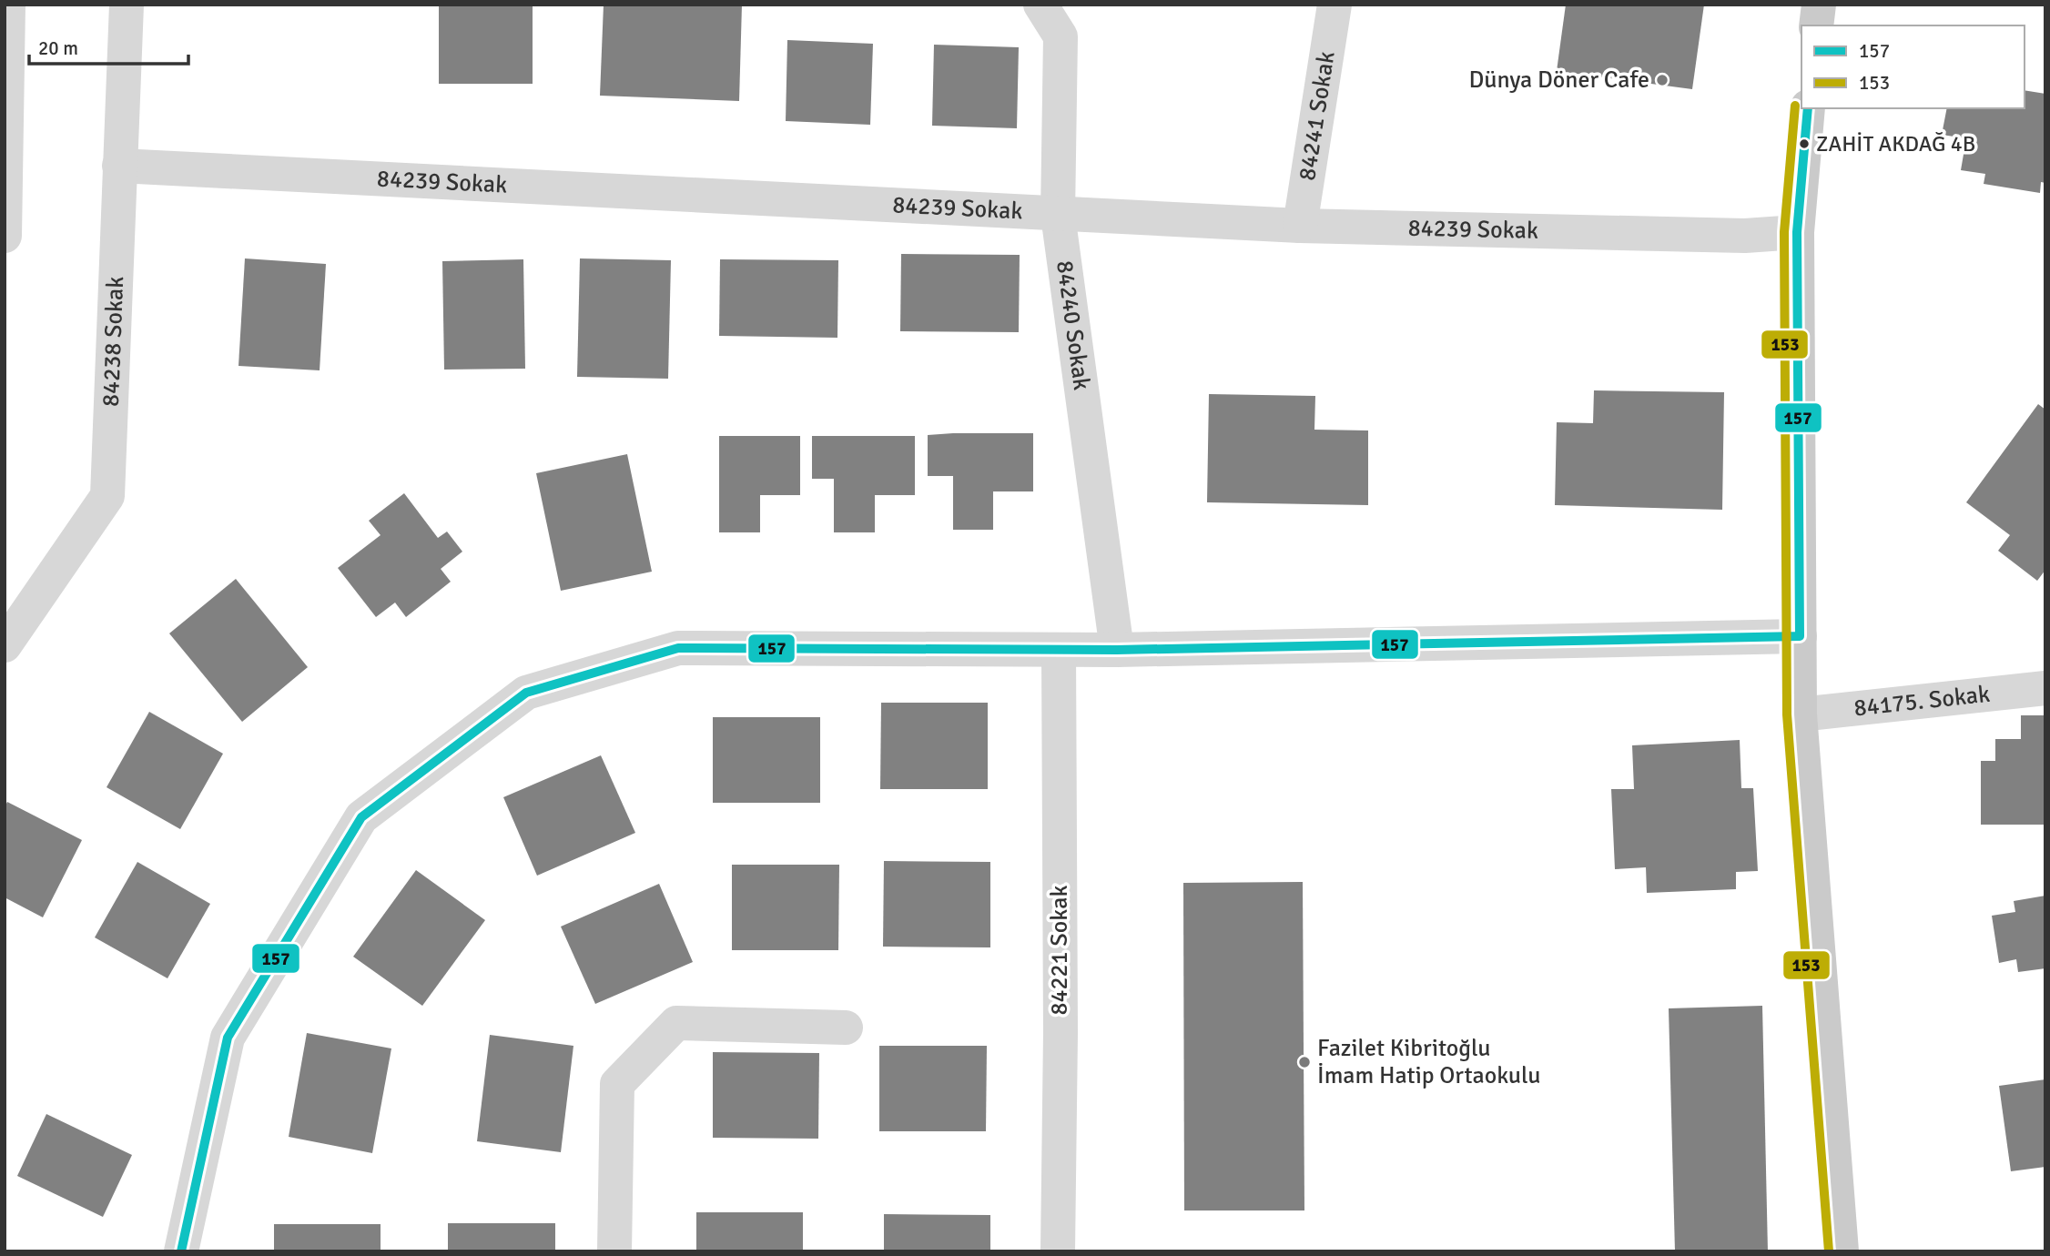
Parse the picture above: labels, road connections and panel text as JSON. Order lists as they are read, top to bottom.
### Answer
{
  "streets": {
    "street": [
      "84241 Sokak",
      "84239 Sokak",
      "84240 Sokak",
      "84238 Sokak",
      "84175. Sokak",
      "84221 Sokak"
    ]
  },
  "crossings": [
    ["84241 Sokak", "84239 Sokak"],
    ["84239 Sokak", "84240 Sokak"],
    ["84239 Sokak", "84238 Sokak"]
  ],
  "places": ["Dünya Döner Cafe", "ZAHİT AKDAĞ 4B", "Fazilet Kibritoğlu İmam Hatip Ortaokulu"],
  "lines": ["transit line 153", "transit line 157"],
  "legend": ["157", "153"],
  "scale_bar": "20 m"
}
